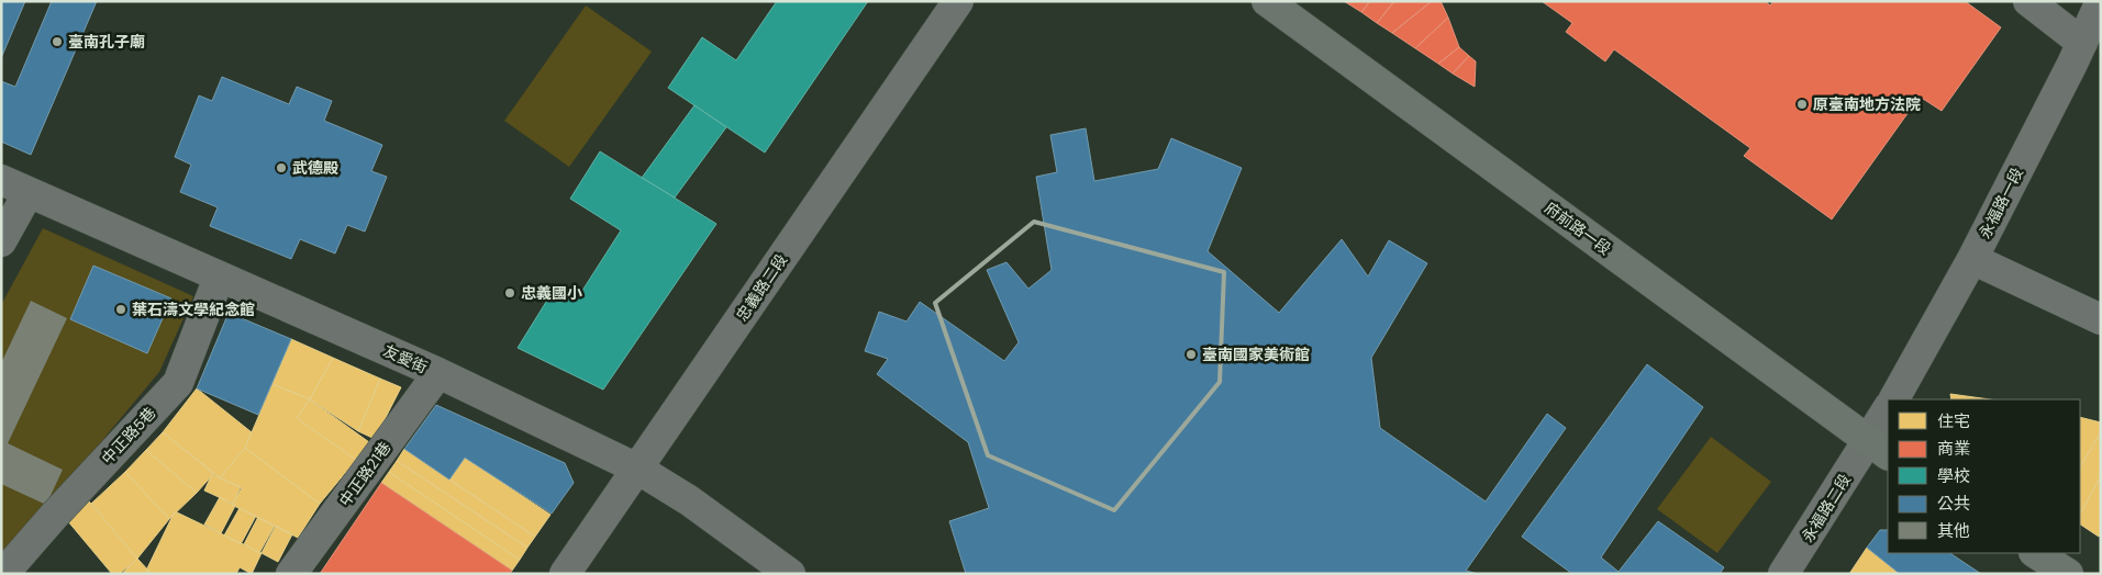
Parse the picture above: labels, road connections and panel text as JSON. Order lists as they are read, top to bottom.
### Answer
{
  "streets": {
    "main road": ["府前路一段"],
    "street": [
      "永福路一段",
      "忠義路二段",
      "友愛街",
      "中正路5巷",
      "中正路21巷",
      "永福路二段"
    ]
  },
  "crossings": [
    ["府前路一段", "永福路二段"],
    ["忠義路二段", "友愛街"],
    ["友愛街", "中正路5巷"],
    ["友愛街", "中正路21巷"]
  ],
  "places": [
    "臺南孔子廟",
    "原臺南地方法院",
    "武德殿",
    "忠義國小",
    "葉石濤文學紀念館",
    "臺南國家美術館"
  ],
  "legend": [
    "住宅",
    "商業",
    "學校",
    "公共",
    "其他"
  ]
}
